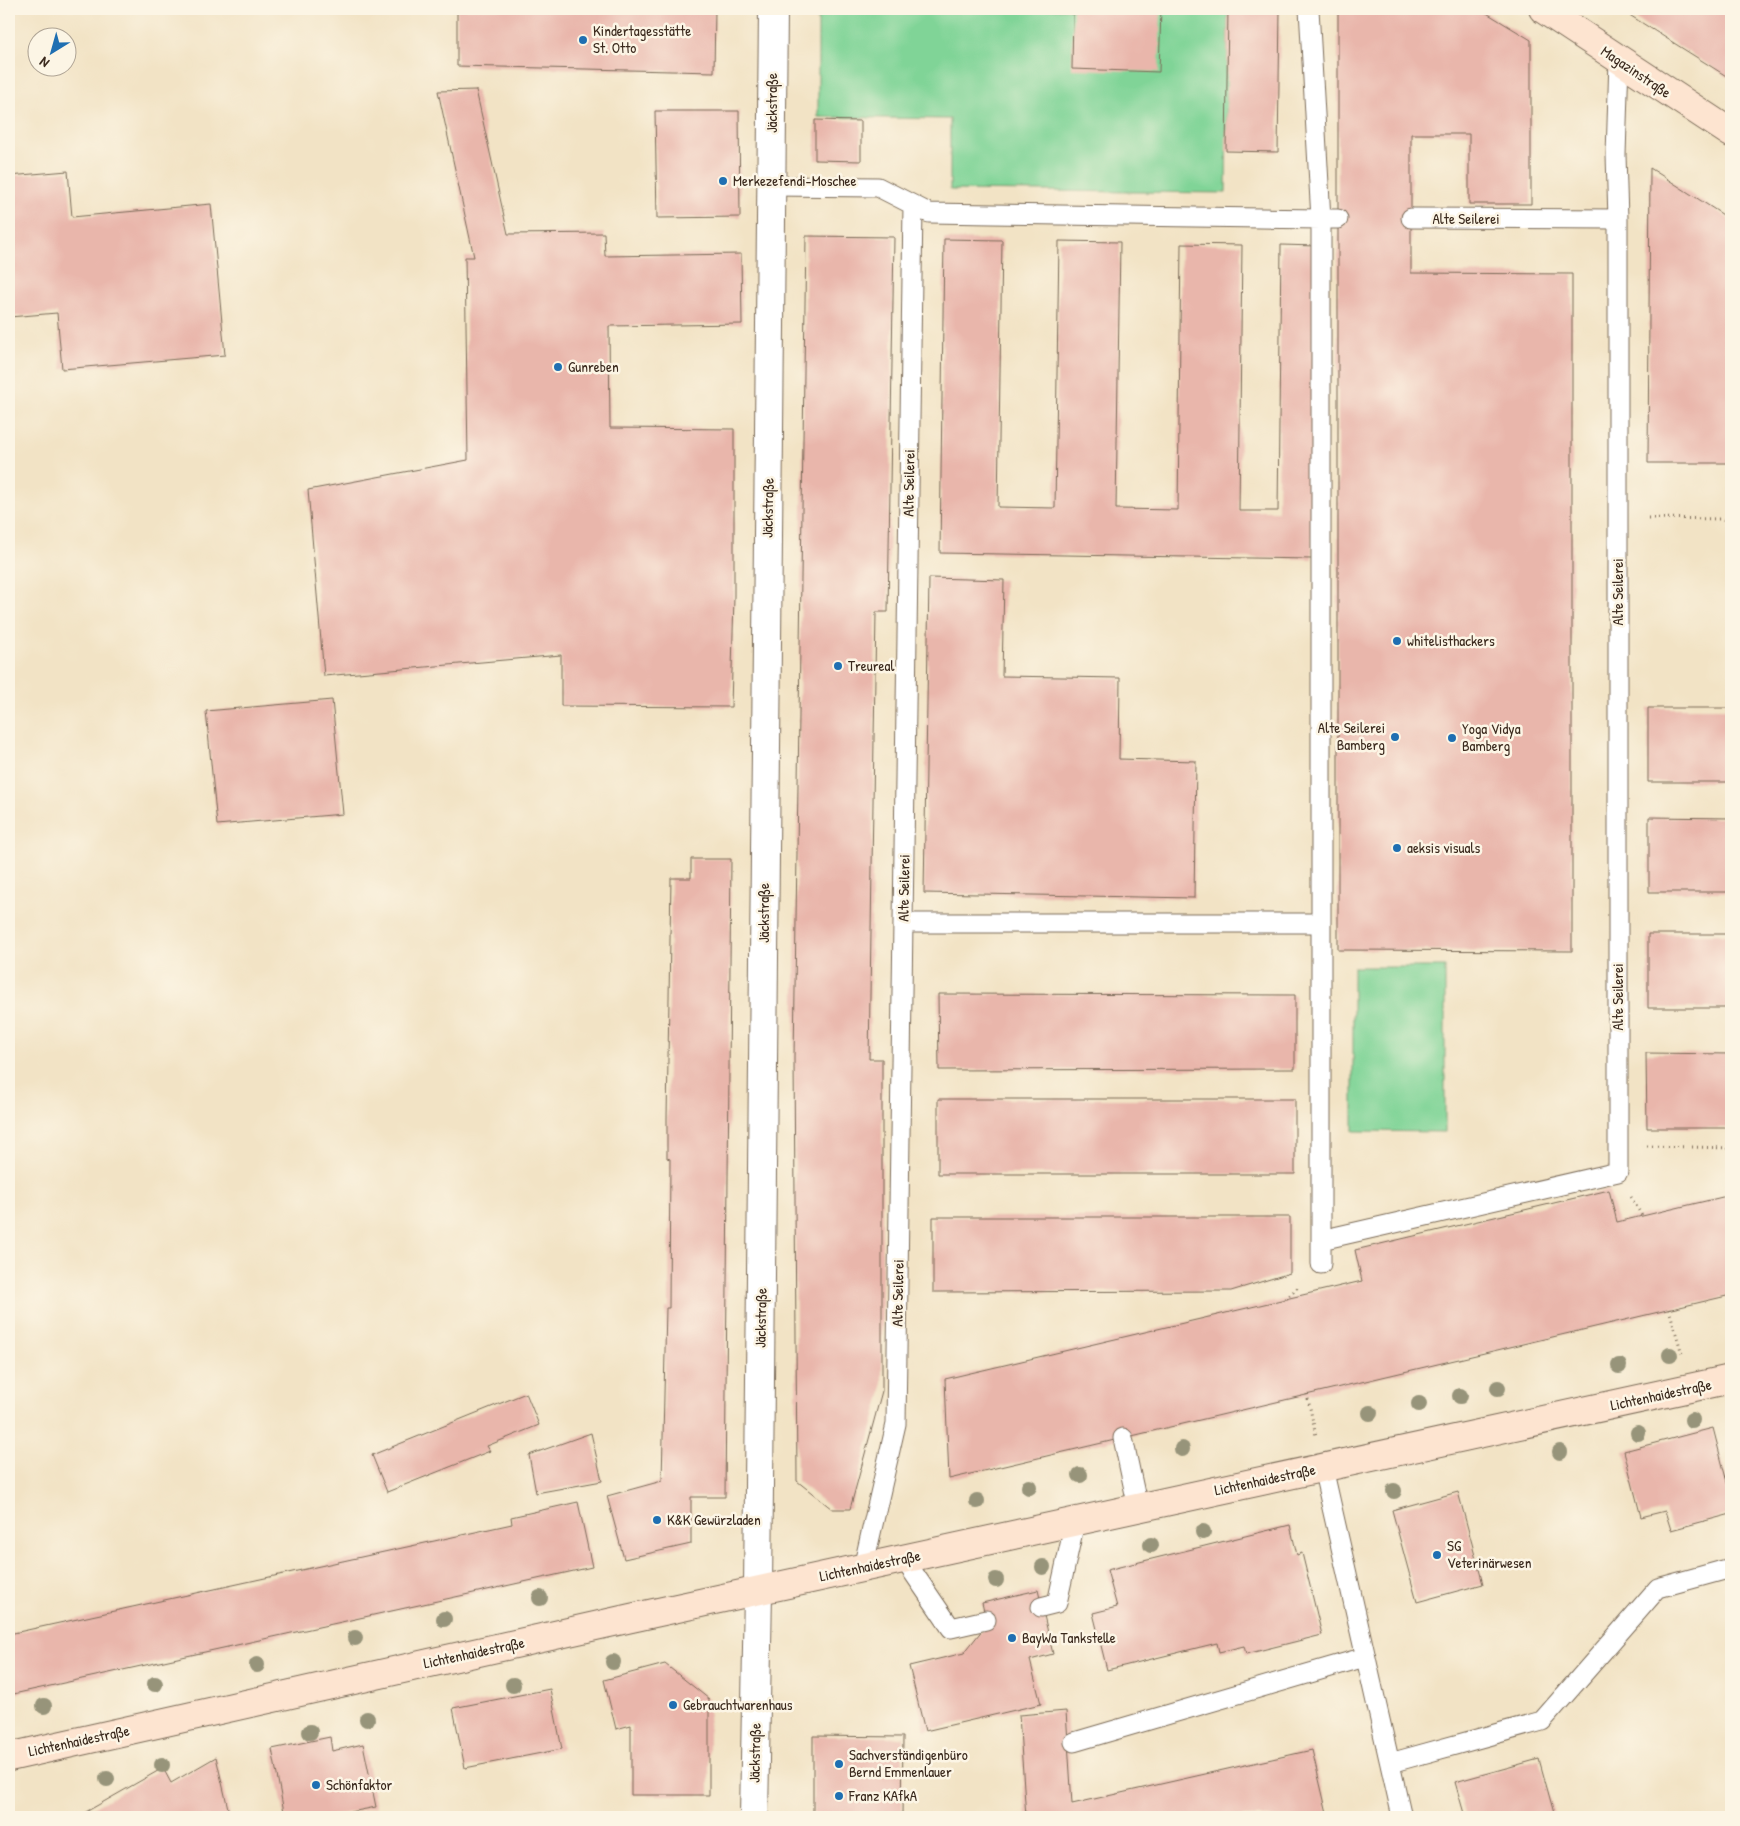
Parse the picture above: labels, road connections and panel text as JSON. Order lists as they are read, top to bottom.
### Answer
{
  "streets": {
    "street": ["Magazinstraße", "Jäckstraße", "Lichtenhaidestraße"],
    "lane": ["Alte Seilerei"]
  },
  "crossings": [
    ["Jäckstraße", "Lichtenhaidestraße"],
    ["Alte Seilerei", "Lichtenhaidestraße"]
  ],
  "places": [
    "Kindertagesstätte St. Otto",
    "Merkezefendi-Moschee",
    "Gunreben",
    "whitelisthackers",
    "Treureal",
    "Alte Seilerei Bamberg",
    "Yoga Vidya Bamberg",
    "aeksis visuals",
    "K&K Gewürzladen",
    "SG Veterinärwesen",
    "BayWa Tankstelle",
    "Gebrauchtwarenhaus",
    "Sachverständigenbüro Bernd Emmenlauer",
    "Schönfaktor",
    "Franz KAfkA"
  ],
  "north": "bottom left"
}
